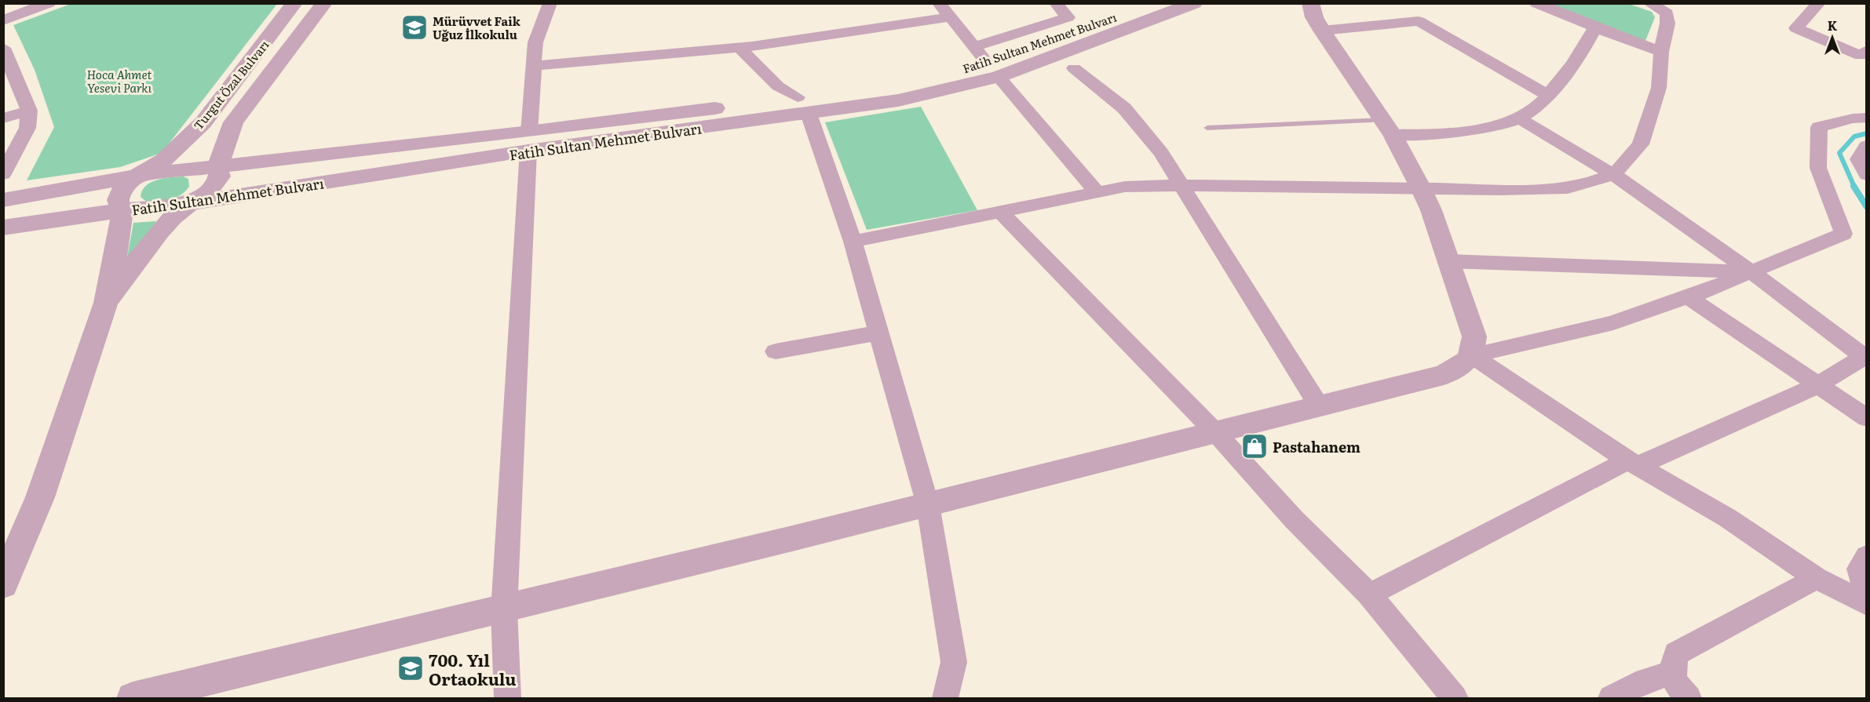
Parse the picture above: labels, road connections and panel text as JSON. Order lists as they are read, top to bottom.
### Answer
{
  "streets": {
    "street": ["Fatih Sultan Mehmet Bulvarı", "Turgut Özal Bulvarı"]
  },
  "crossings": [
    ["Fatih Sultan Mehmet Bulvarı", "Turgut Özal Bulvarı"]
  ],
  "parks": ["Hoca Ahmet Yesevi Parkı"],
  "places": {
    "school or university": ["Mürüvvet Faik Uğuz İlkokulu", "700. Yıl Ortaokulu"],
    "shop": ["Pastahanem"]
  },
  "north": "top"
}
